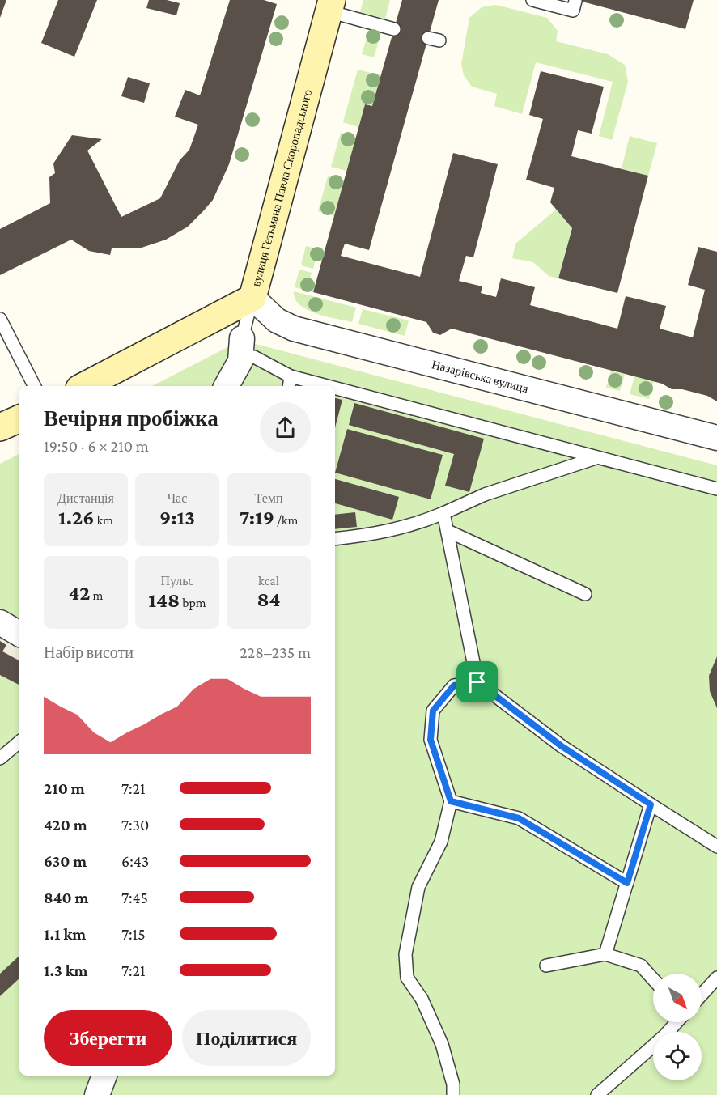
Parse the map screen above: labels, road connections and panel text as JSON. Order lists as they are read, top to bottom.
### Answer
{
  "streets": {
    "main road": ["вулиця Гетьмана Павла Скоропадського"],
    "street": ["Назарівська вулиця"]
  },
  "crossings": [
    ["вулиця Гетьмана Павла Скоропадського", "Назарівська вулиця"]
  ],
  "north": "bottom right",
  "page": {
    "heading": ["Вечірня пробіжка", "19:50 · 6 × 210 m"],
    "stats": [
      ["Дистанція", "1.26 km"],
      ["Час", "9:13"],
      ["Темп", "7:19 /km"],
      ["42 m"],
      ["Пульс", "148 bpm"],
      ["kcal", "84"]
    ],
    "chart": ["Набір висоти", "228–235 m"],
    "list": [
      {
        "name": "210 m",
        "note": "7:21"
      },
      {
        "name": "420 m",
        "note": "7:30"
      },
      {
        "name": "630 m",
        "note": "6:43"
      },
      {
        "name": "840 m",
        "note": "7:45"
      },
      {
        "name": "1.1 km",
        "note": "7:15"
      },
      {
        "name": "1.3 km",
        "note": "7:21"
      }
    ],
    "buttons": ["Зберегти", "Поділитися"]
  }
}
